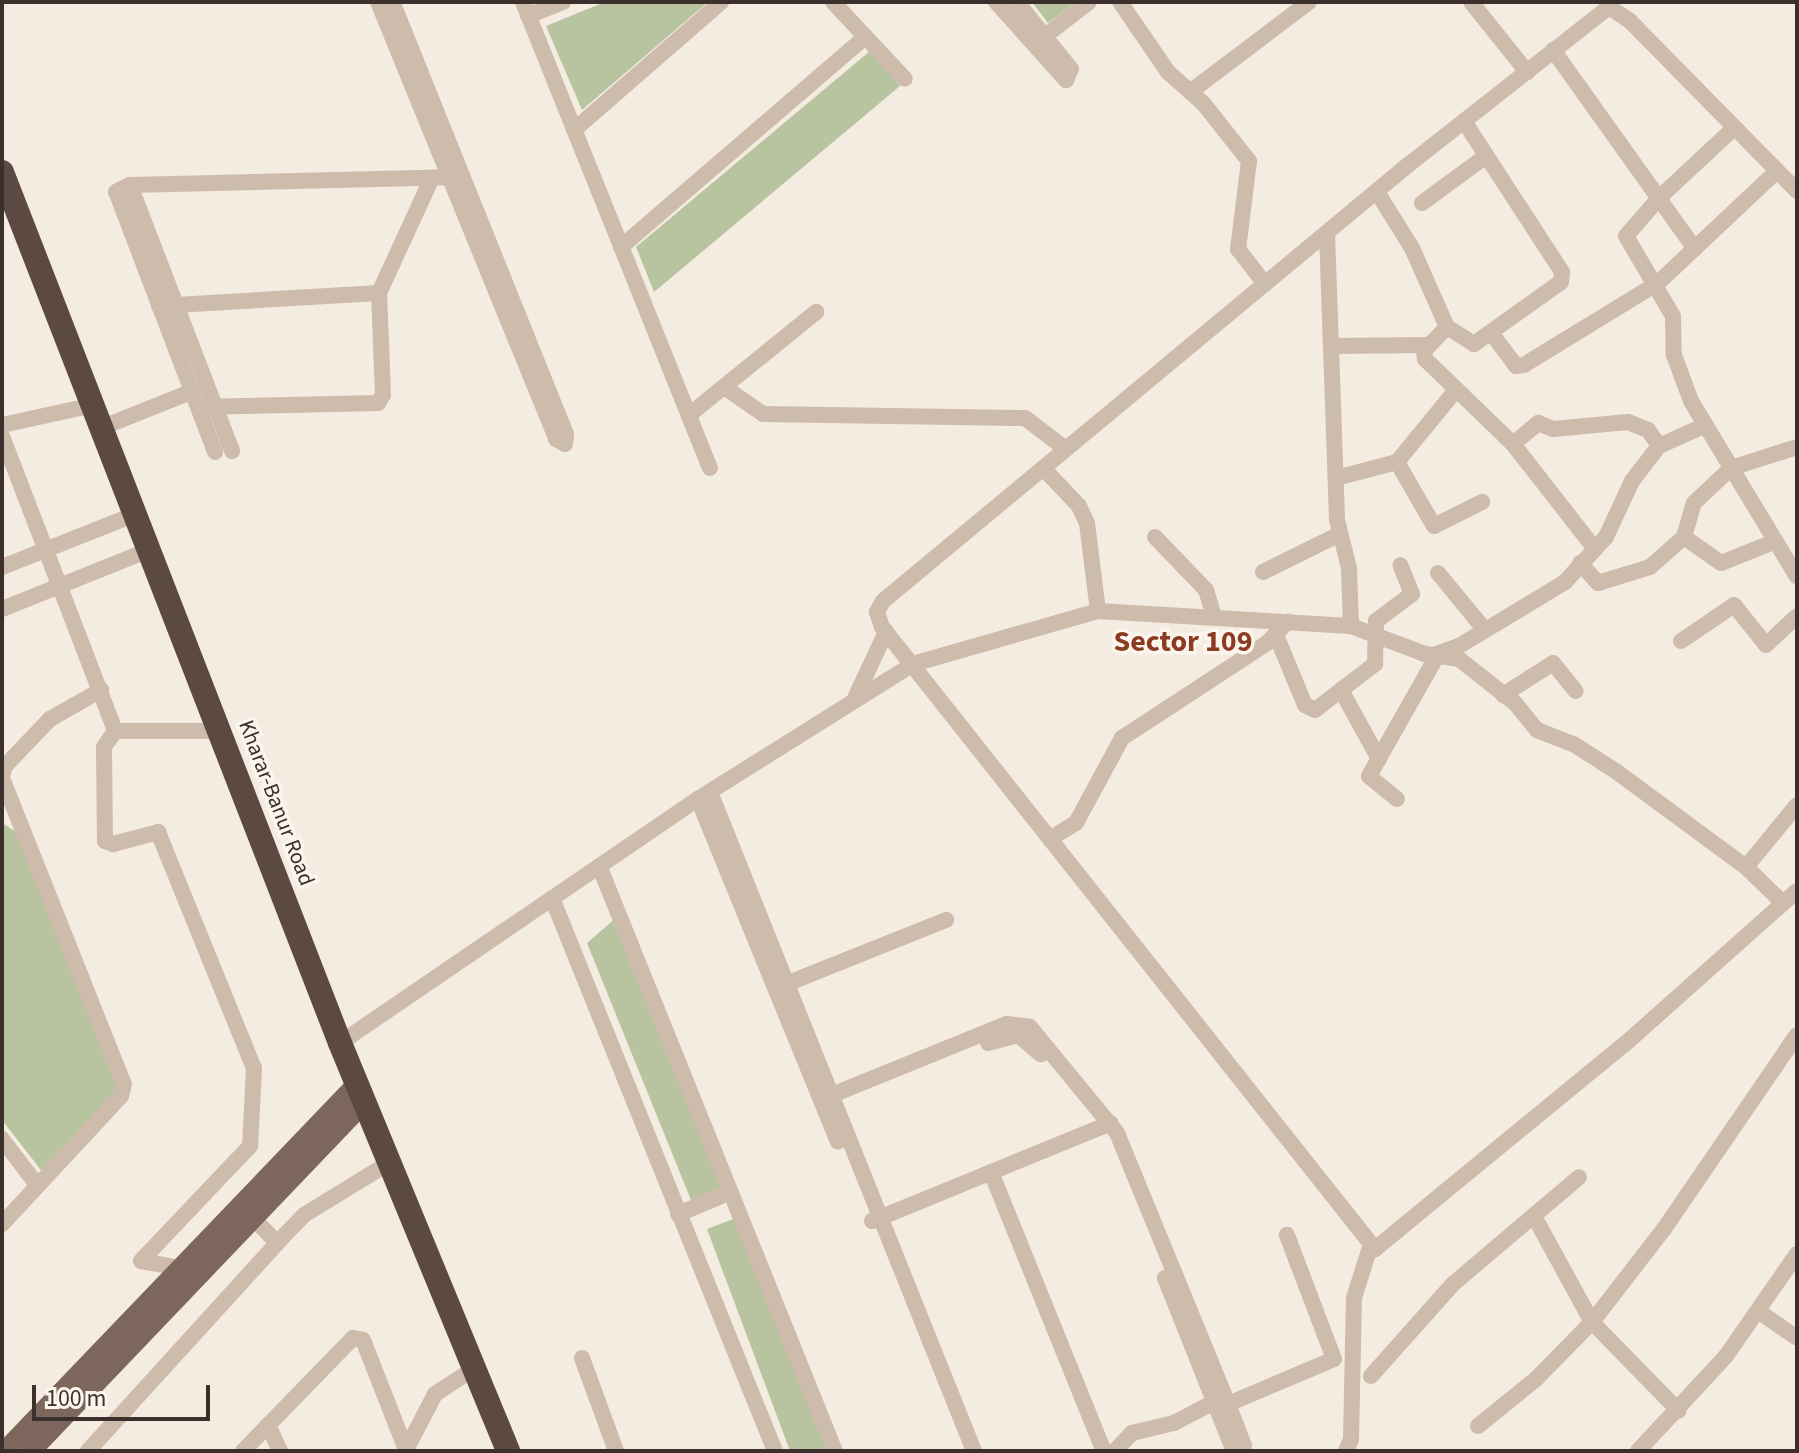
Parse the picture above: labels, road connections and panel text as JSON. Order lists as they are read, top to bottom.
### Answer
{
  "streets": {
    "highway": ["Kharar-Banur Road"]
  },
  "districts": ["Sector 109"],
  "scale_bar": "100 m"
}
